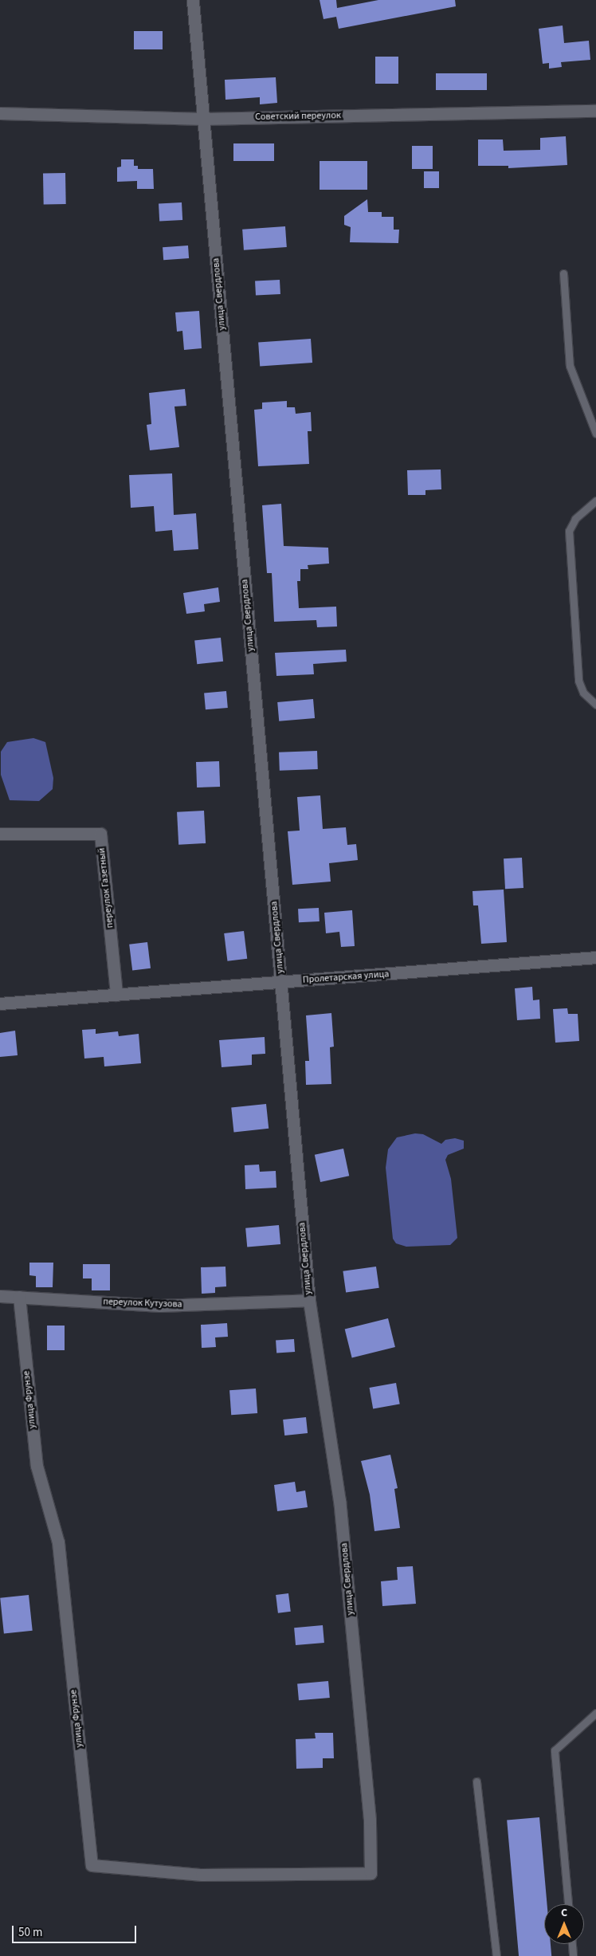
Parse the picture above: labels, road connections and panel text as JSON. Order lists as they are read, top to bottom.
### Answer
{
  "streets": {
    "street": [
      "Советский переулок",
      "улица Свердлова",
      "переулок Газетный",
      "Пролетарская улица",
      "переулок Кутузова",
      "улица Фрунзе"
    ]
  },
  "crossings": [
    ["Советский переулок", "улица Свердлова"],
    ["улица Свердлова", "Пролетарская улица"],
    ["улица Свердлова", "переулок Кутузова"],
    ["улица Свердлова", "улица Фрунзе"],
    ["переулок Газетный", "Пролетарская улица"],
    ["переулок Кутузова", "улица Фрунзе"]
  ],
  "scale_bar": "50 m",
  "north": "top"
}
